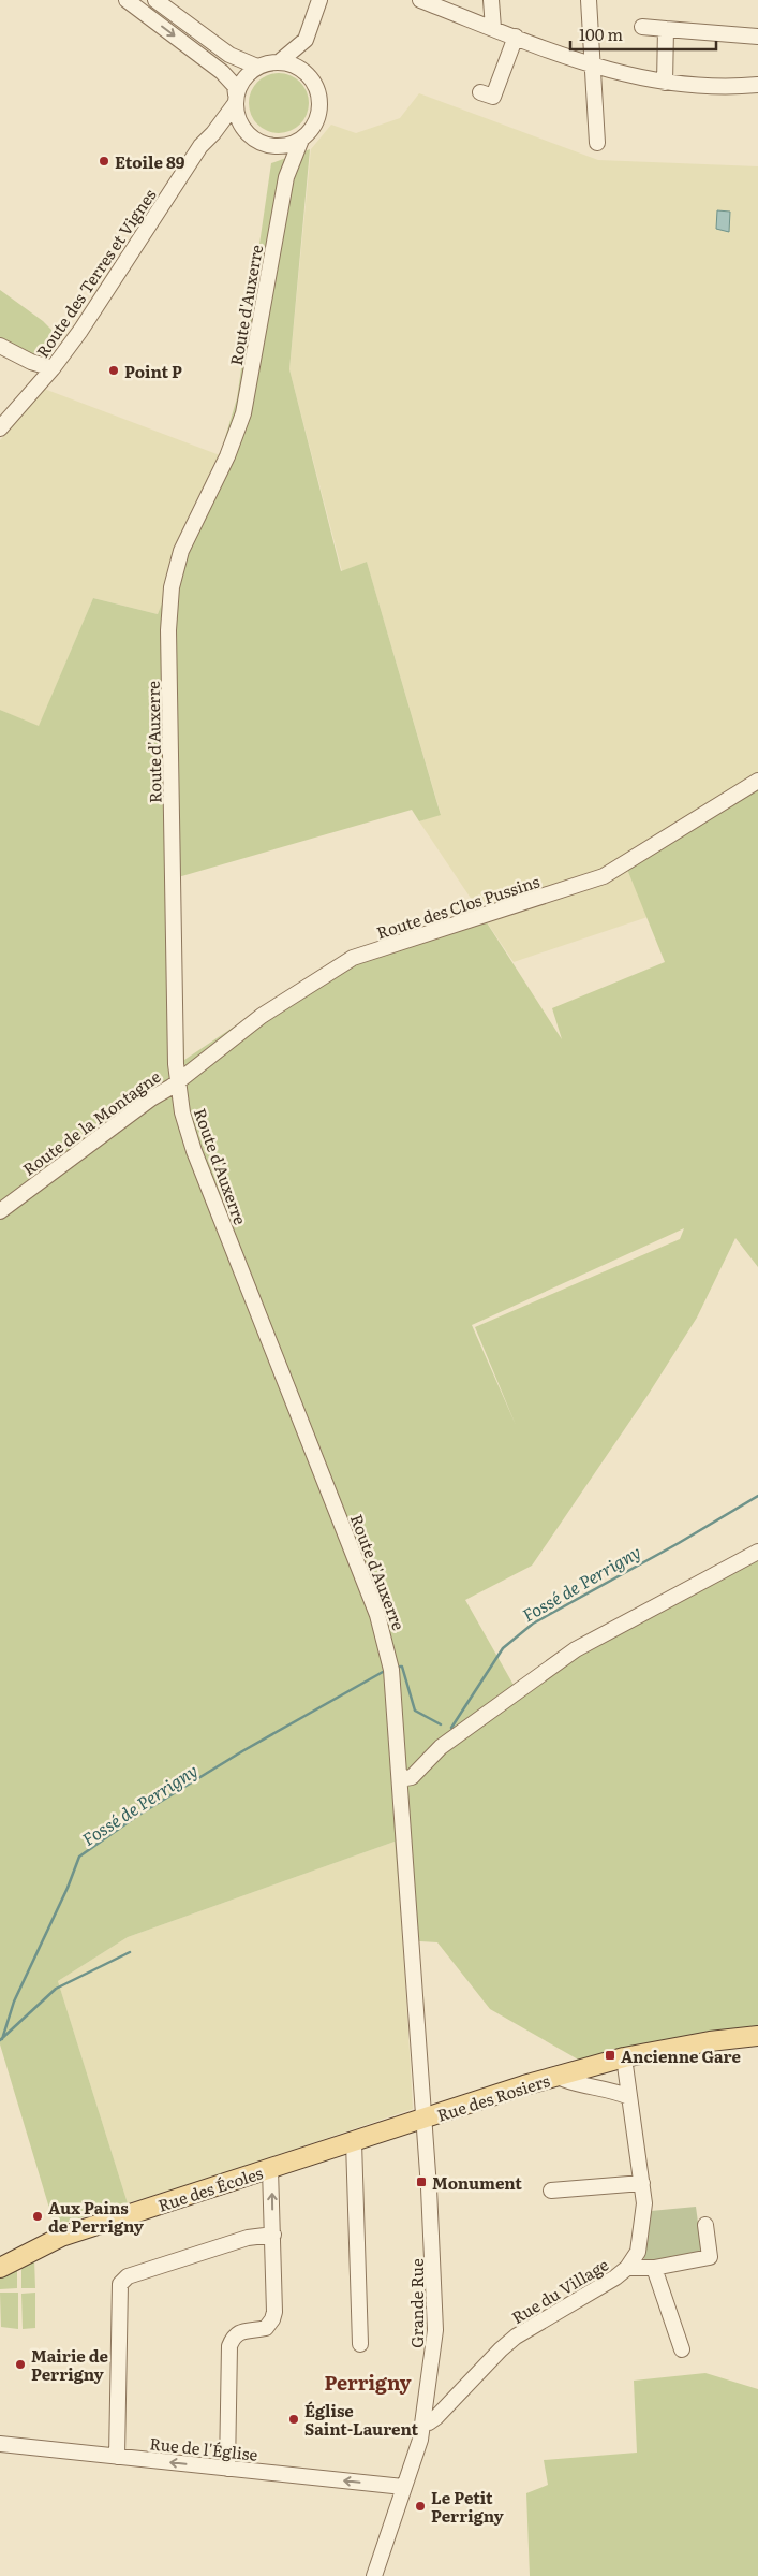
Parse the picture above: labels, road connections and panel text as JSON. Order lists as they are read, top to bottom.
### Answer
{
  "streets": {
    "main road": ["Rue des Rosiers", "Rue des Écoles"],
    "street": [
      "Route des Terres et Vignes",
      "Route d'Auxerre",
      "Route des Clos Pussins",
      "Route de la Montagne",
      "Rue du Village",
      "Grande Rue",
      "Rue de l'Église"
    ]
  },
  "crossings": [
    ["Route des Terres et Vignes", "Route d'Auxerre"],
    ["Route d'Auxerre", "Route des Clos Pussins"],
    ["Route d'Auxerre", "Route de la Montagne"],
    ["Route d'Auxerre", "Grande Rue"],
    ["Route des Clos Pussins", "Route de la Montagne"],
    ["Rue des Rosiers", "Rue des Écoles"],
    ["Rue des Rosiers", "Rue du Village"],
    ["Rue des Rosiers", "Grande Rue"],
    ["Rue des Écoles", "Grande Rue"],
    ["Rue du Village", "Grande Rue"],
    ["Grande Rue", "Rue de l'Église"]
  ],
  "one_way": ["Rue de l'Église"],
  "districts": ["Perrigny"],
  "water": ["Fossé de Perrigny"],
  "places": {
    "other": [
      "Etoile 89",
      "Point P",
      "Aux Pains de Perrigny",
      "Mairie de Perrigny",
      "Église Saint-Laurent",
      "Le Petit Perrigny"
    ],
    "transit": ["Ancienne Gare", "Monument"]
  },
  "scale_bar": "100 m"
}
